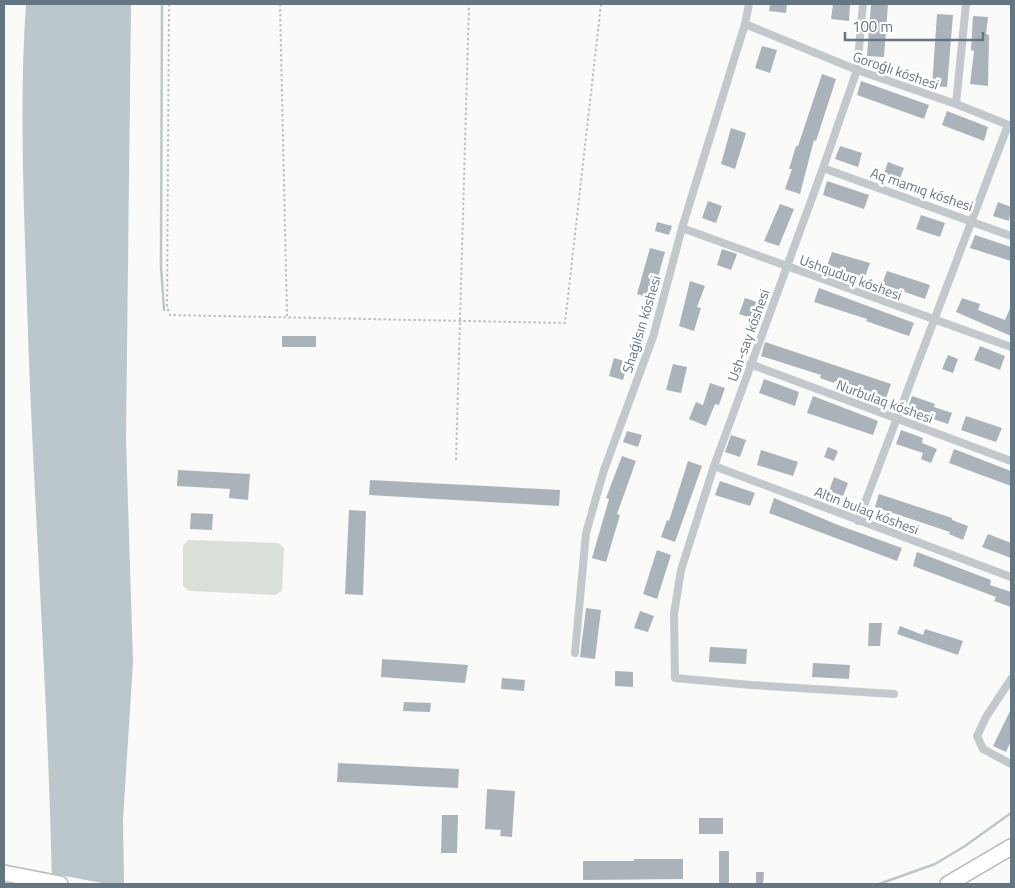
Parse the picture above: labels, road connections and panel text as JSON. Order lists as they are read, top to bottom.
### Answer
{
  "streets": {
    "street": [
      "Goroǵlı kóshesi",
      "Aq mamıq kóshesi",
      "Ushquduq kóshesi",
      "Shaǵılsın kóshesi",
      "Ush-say kóshesi",
      "Nurbulaq kóshesi",
      "Altın bulaq kóshesi"
    ]
  },
  "crossings": [
    ["Goroǵlı kóshesi", "Shaǵılsın kóshesi"],
    ["Goroǵlı kóshesi", "Ush-say kóshesi"],
    ["Aq mamıq kóshesi", "Ush-say kóshesi"],
    ["Ushquduq kóshesi", "Shaǵılsın kóshesi"],
    ["Ushquduq kóshesi", "Ush-say kóshesi"],
    ["Ush-say kóshesi", "Nurbulaq kóshesi"],
    ["Ush-say kóshesi", "Altın bulaq kóshesi"]
  ],
  "scale_bar": "100 m"
}
